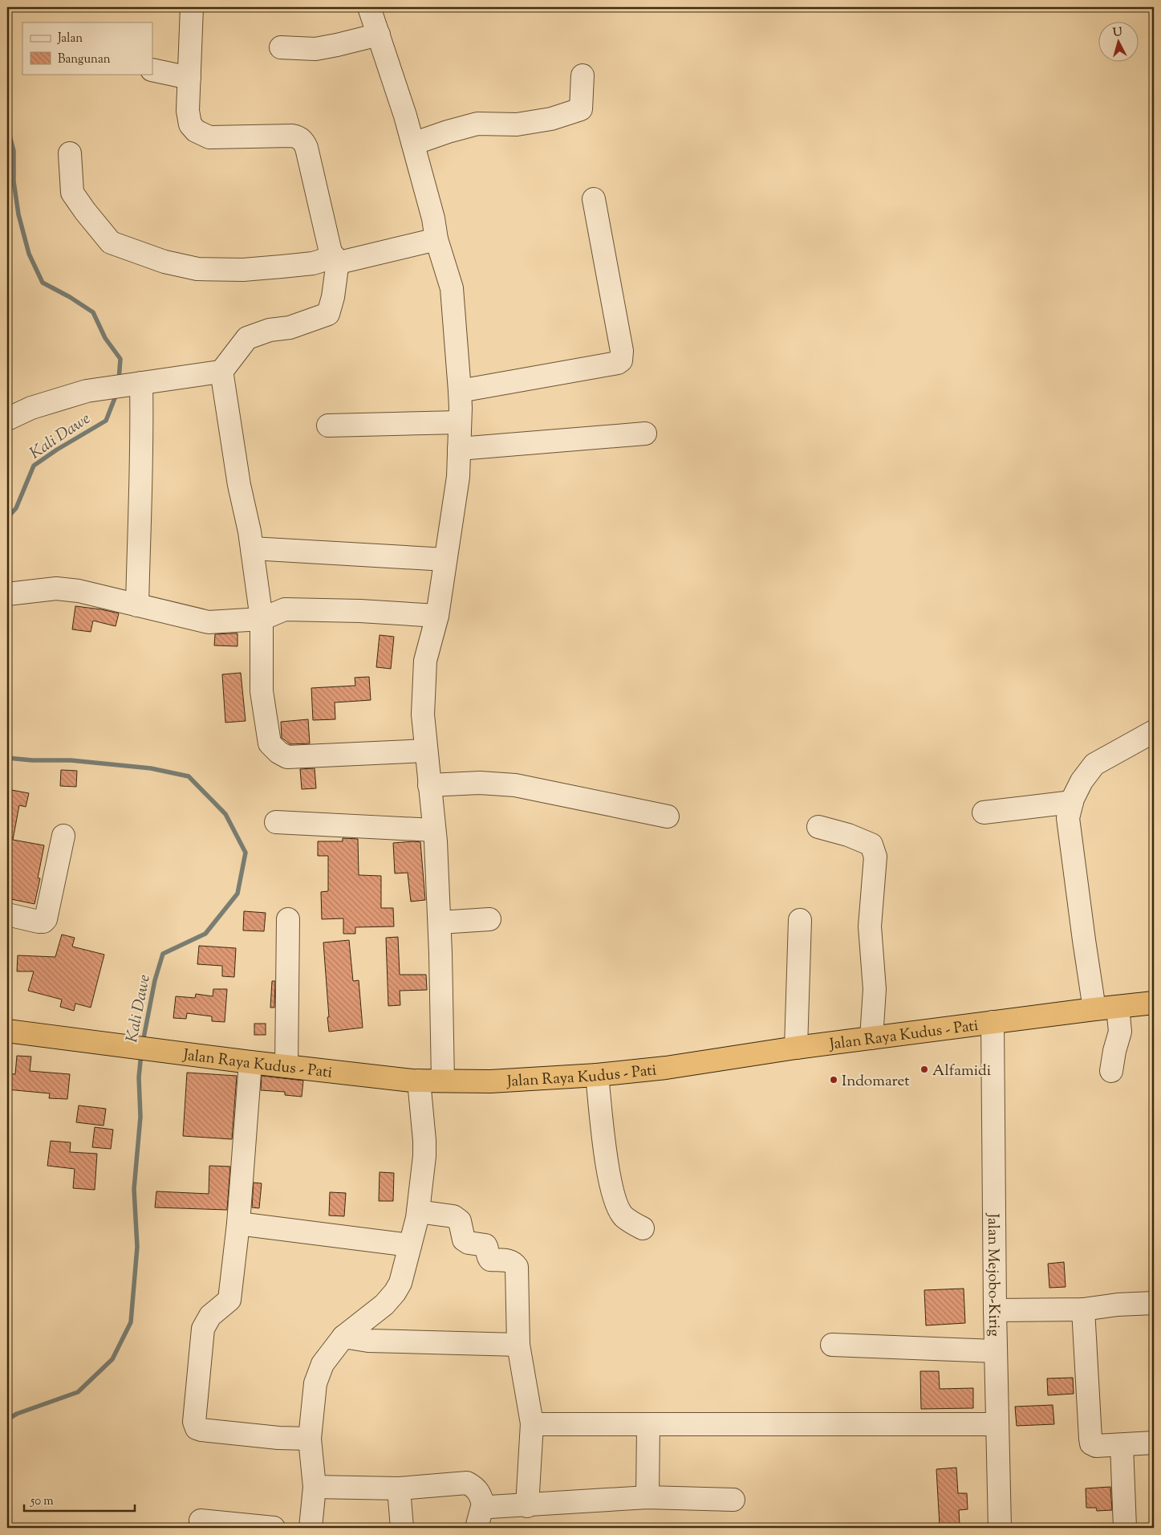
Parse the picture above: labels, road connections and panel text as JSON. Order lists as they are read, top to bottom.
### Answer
{
  "streets": {
    "highway": ["Jalan Raya Kudus - Pati"],
    "street": ["Jalan Mejobo-Kirig"]
  },
  "crossings": [
    ["Jalan Raya Kudus - Pati", "Jalan Mejobo-Kirig"]
  ],
  "water": ["Kali Dawe"],
  "places": ["Alfamidi", "Indomaret"],
  "legend": ["Jalan", "Bangunan"],
  "scale_bar": "50 m",
  "north": "top"
}
